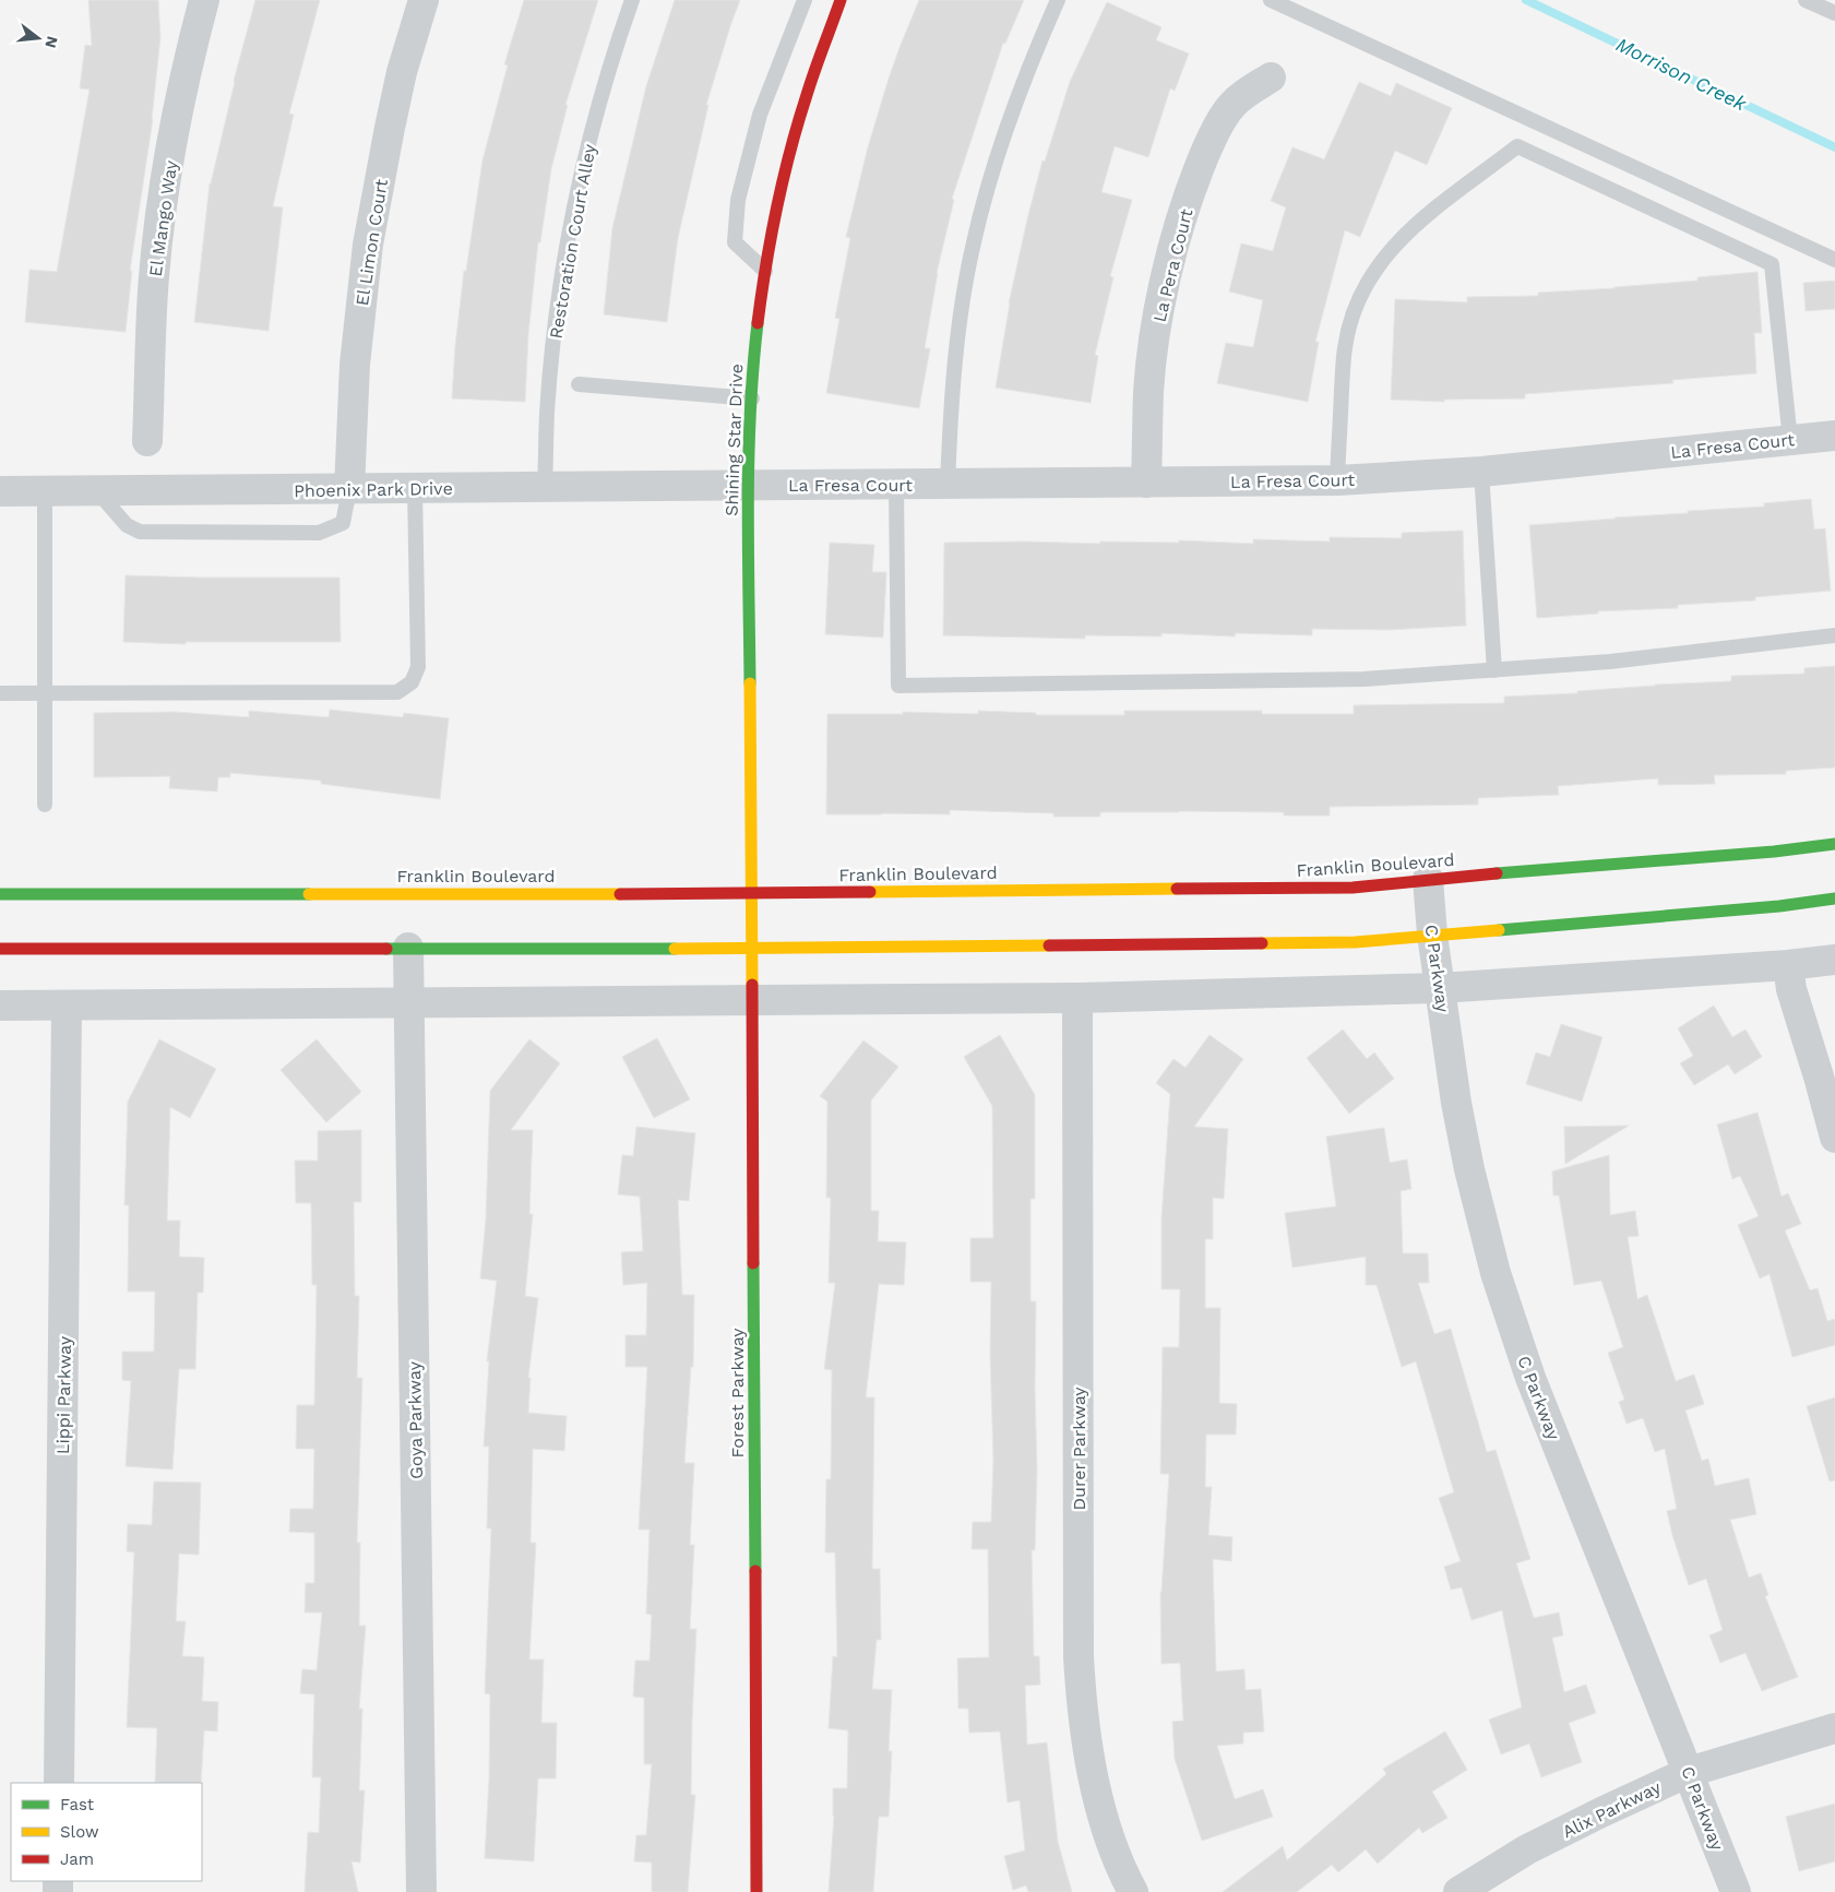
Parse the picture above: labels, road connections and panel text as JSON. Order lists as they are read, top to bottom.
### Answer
{
  "streets": {
    "main road": ["Shining Star Drive", "Franklin Boulevard", "Forest Parkway"],
    "street": [
      "El Mango Way",
      "El Limon Court",
      "La Pera Court",
      "La Fresa Court",
      "Phoenix Park Drive",
      "C Parkway",
      "Lippi Parkway",
      "Goya Parkway",
      "Durer Parkway",
      "Alix Parkway"
    ],
    "lane": ["Restoration Court Alley"]
  },
  "crossings": [
    ["Restoration Court Alley", "Phoenix Park Drive"],
    ["El Limon Court", "Phoenix Park Drive"],
    ["La Pera Court", "La Fresa Court"],
    ["Shining Star Drive", "La Fresa Court"],
    ["Shining Star Drive", "Phoenix Park Drive"],
    ["Shining Star Drive", "Franklin Boulevard"],
    ["Shining Star Drive", "Forest Parkway"],
    ["La Fresa Court", "Phoenix Park Drive"],
    ["Franklin Boulevard", "C Parkway"],
    ["Franklin Boulevard", "Forest Parkway"],
    ["C Parkway", "Alix Parkway"]
  ],
  "water": ["Morrison Creek"],
  "legend": ["Fast", "Slow", "Jam"],
  "north": "right"
}
